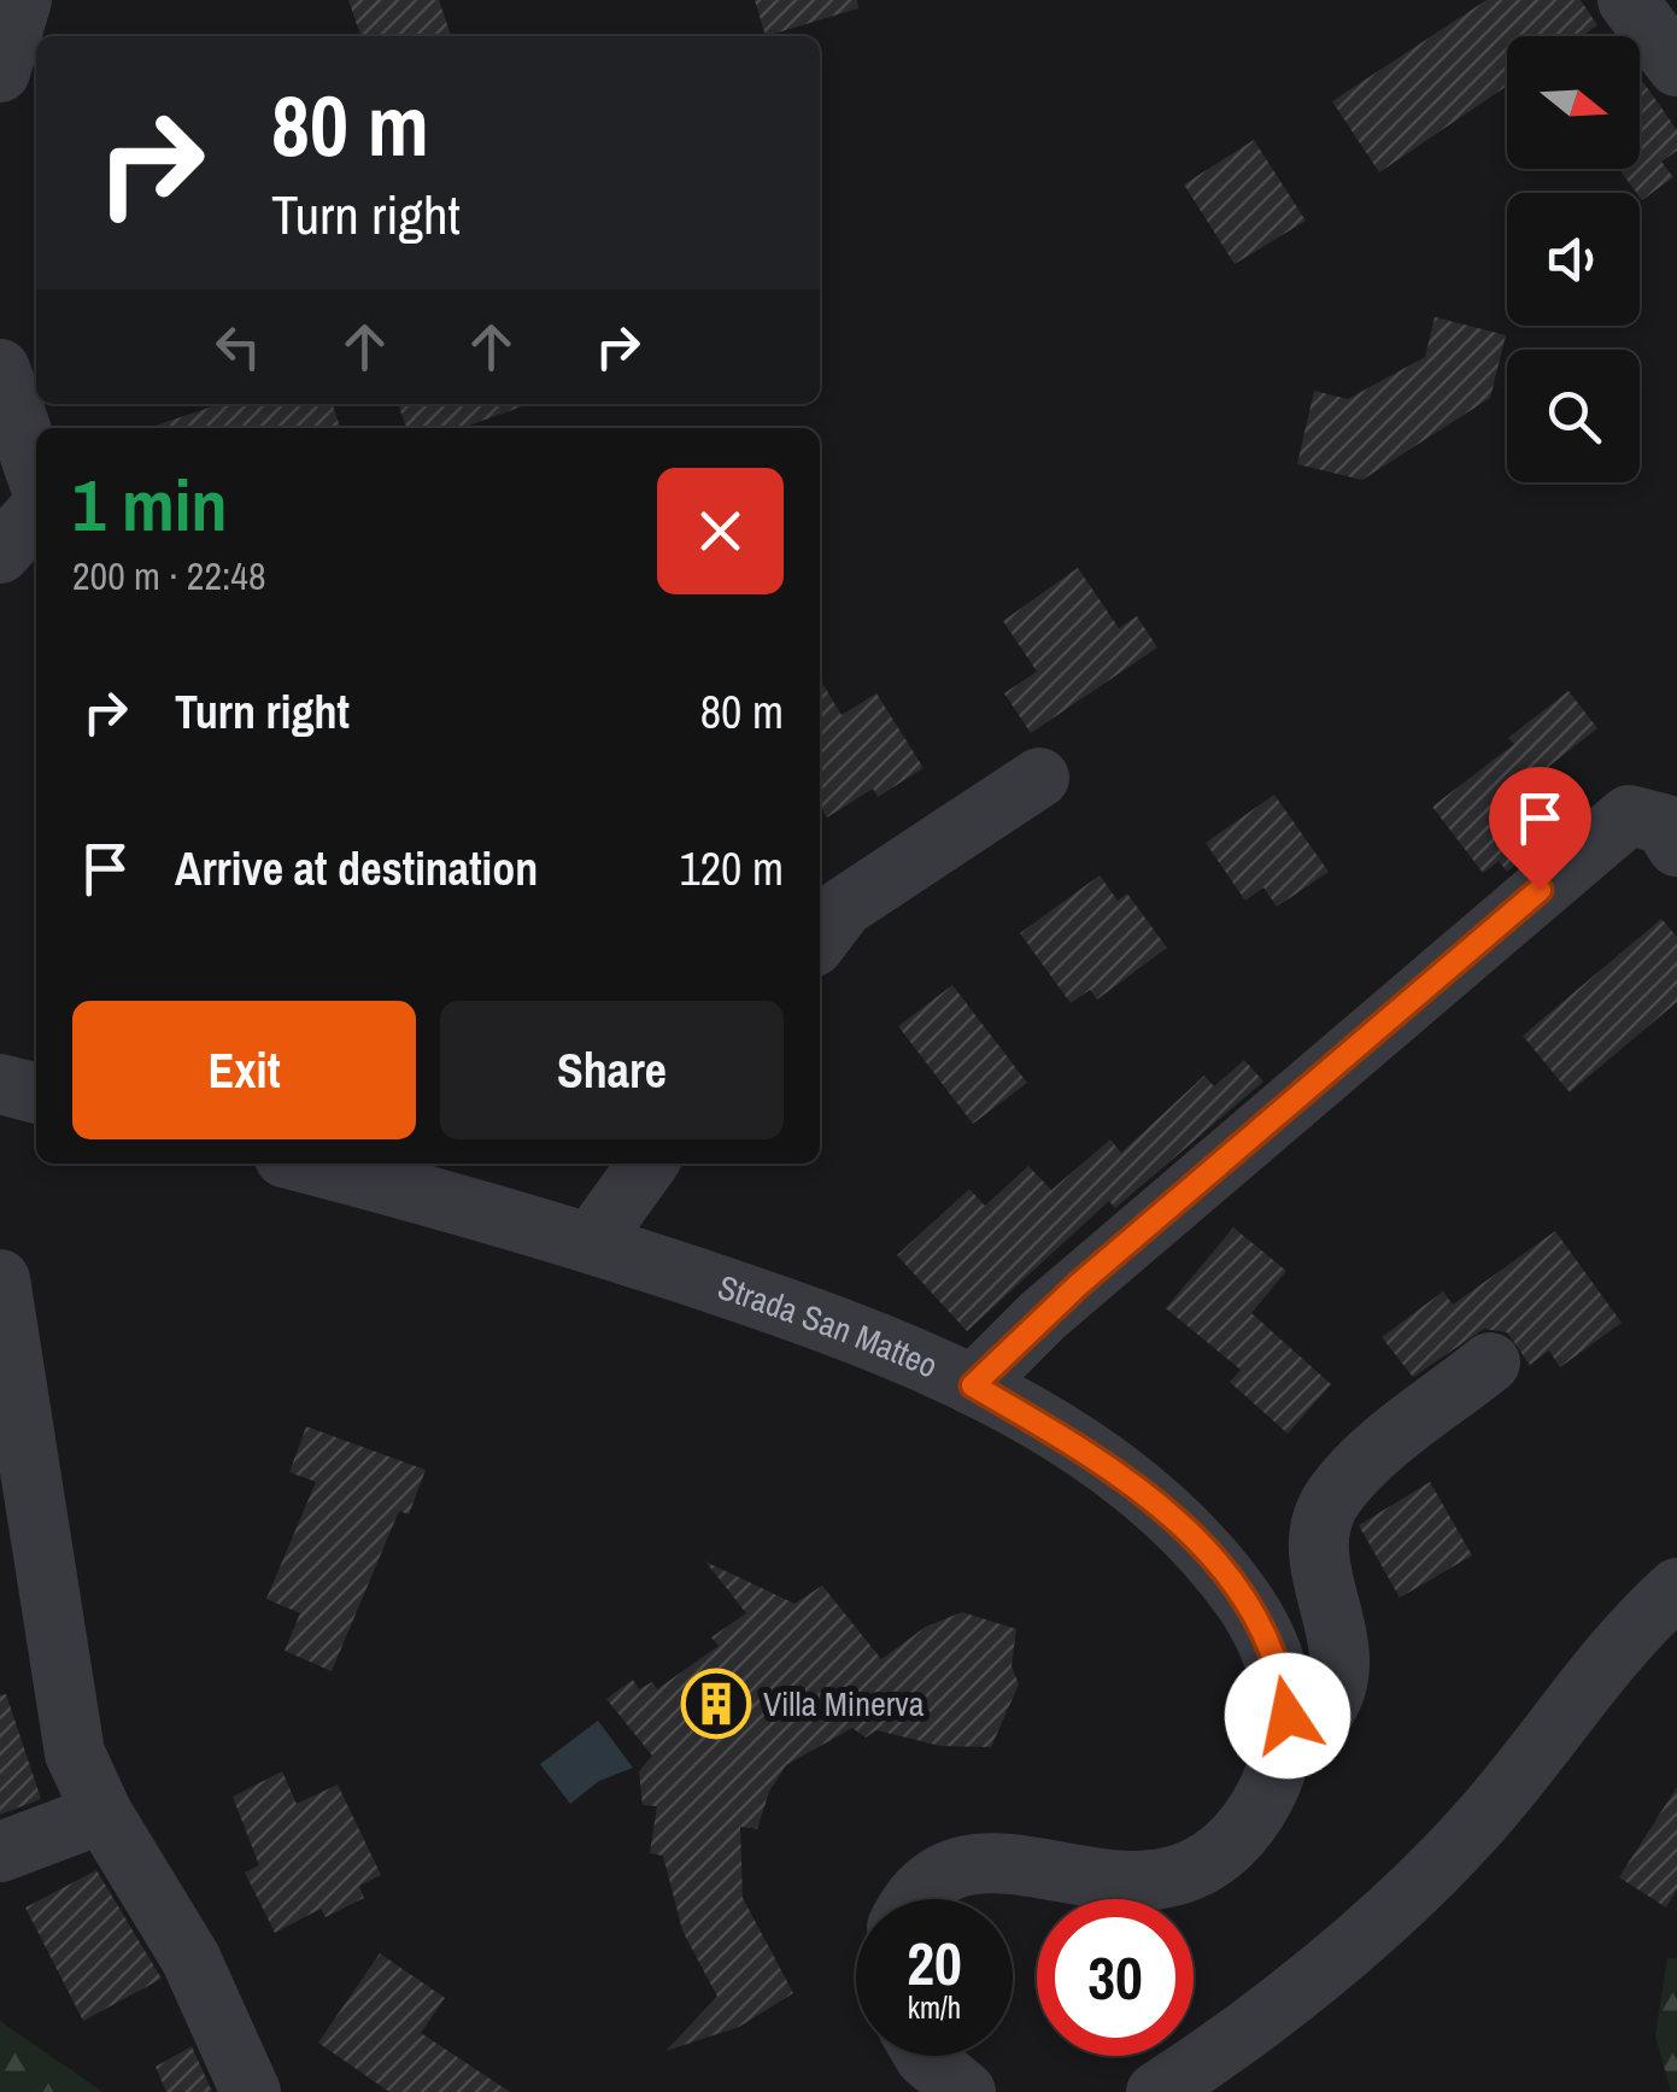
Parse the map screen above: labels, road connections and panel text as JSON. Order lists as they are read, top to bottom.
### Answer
{
  "streets": {
    "street": ["Strada San Matteo"]
  },
  "places": {
    "building": ["Villa Minerva"]
  },
  "north": "right",
  "page": {
    "turn": ["80 m", "Turn right"],
    "heading": ["1 min", "200 m · 22:48"],
    "list": [
      {
        "name": "Turn right",
        "value": "80 m"
      },
      {
        "name": "Arrive at destination",
        "value": "120 m"
      }
    ],
    "buttons": ["Exit", "Share"],
    "speed": "20 km/h",
    "limit": "30"
  }
}
